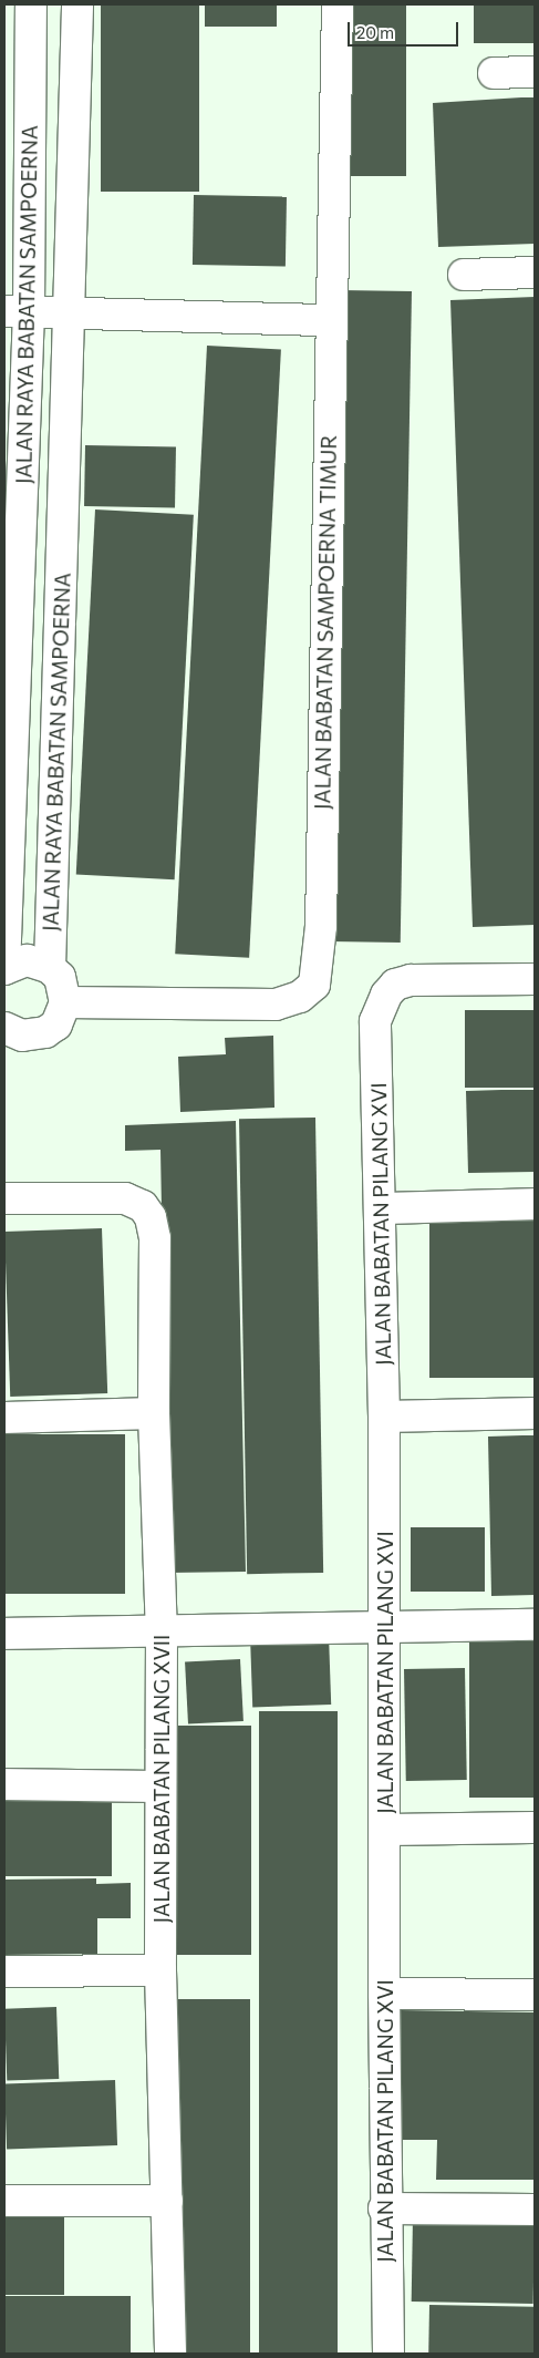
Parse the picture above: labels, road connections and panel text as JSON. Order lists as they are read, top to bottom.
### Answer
{
  "streets": {
    "street": [
      "JALAN RAYA BABATAN SAMPOERNA",
      "JALAN BABATAN SAMPOERNA TIMUR",
      "JALAN BABATAN PILANG XVI",
      "JALAN BABATAN PILANG XVII"
    ]
  },
  "scale_bar": "20 m"
}
